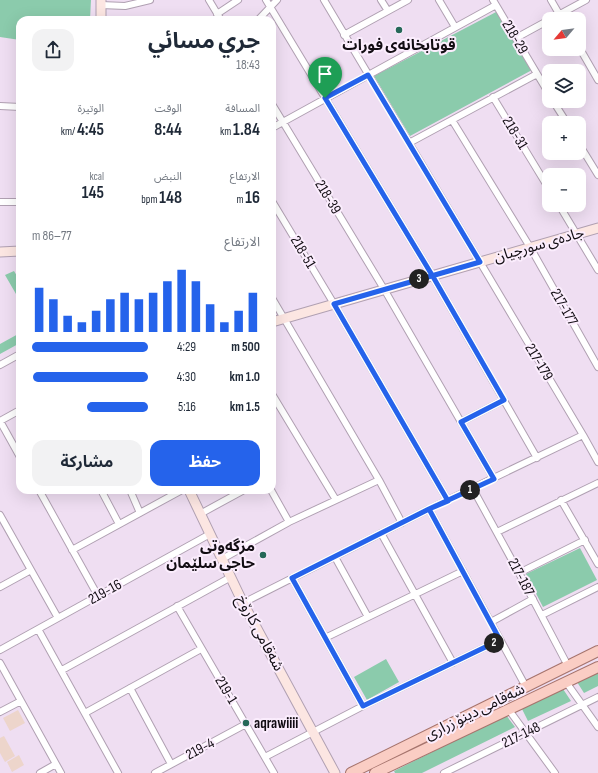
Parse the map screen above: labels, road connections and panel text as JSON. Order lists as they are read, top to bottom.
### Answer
{
  "streets": {
    "main road": ["شەقامی دینۆ زراری"],
    "street": [
      "218-29",
      "218-31",
      "218-39",
      "جادەی سورچیان",
      "218-51",
      "217-177",
      "217-179",
      "217-187",
      "219-16",
      "شەقامی کارۆخ",
      "219-1",
      "217-148",
      "219-4"
    ]
  },
  "crossings": [
    ["218-39", "جادەی سورچیان"],
    ["جادەی سورچیان", "218-51"],
    ["جادەی سورچیان", "217-177"],
    ["جادەی سورچیان", "217-179"],
    ["217-187", "شەقامی دینۆ زراری"],
    ["219-16", "شەقامی کارۆخ"],
    ["219-1", "219-4"]
  ],
  "places": ["قوتابخانەی فورات", "مزگەوتی حاجی سلێمان", "aqrawiiii"],
  "north": "bottom left",
  "page": {
    "map_buttons": ["+", "−"],
    "heading": ["جري مسائي", "18:43"],
    "stats": [
      ["المسافة", "1.84 km"],
      ["الوقت", "8:44"],
      ["الوتيرة", "4:45 /km"],
      ["الارتفاع", "16 m"],
      ["النبض", "148 bpm"],
      ["kcal", "145"]
    ],
    "chart": ["الارتفاع", "77–86 m"],
    "pins": ["3", "1", "2"],
    "list": [
      {
        "name": "500 m",
        "note": "4:29"
      },
      {
        "name": "1.0 km",
        "note": "4:30"
      },
      {
        "name": "1.5 km",
        "note": "5:16"
      }
    ],
    "buttons": ["حفظ", "مشاركة"]
  }
}
